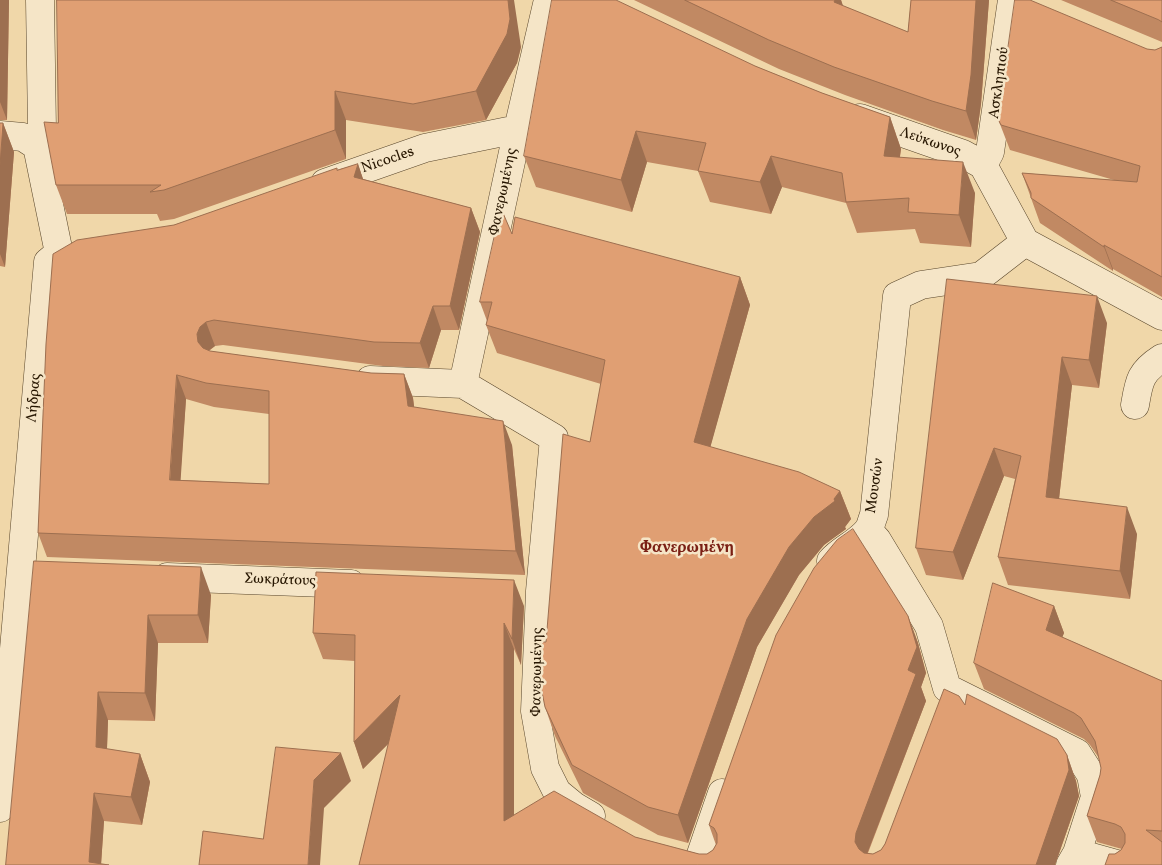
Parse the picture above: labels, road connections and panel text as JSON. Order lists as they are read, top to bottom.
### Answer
{
  "streets": {
    "street": [
      "Ασκληπιού",
      "Λεύκωνος",
      "Nicocles",
      "Φανερωμένης",
      "Λήδρας",
      "Μουσών",
      "Σωκράτους"
    ]
  },
  "crossings": [
    ["Ασκληπιού", "Λεύκωνος"],
    ["Nicocles", "Φανερωμένης"]
  ],
  "districts": ["Φανερωμένη"]
}
